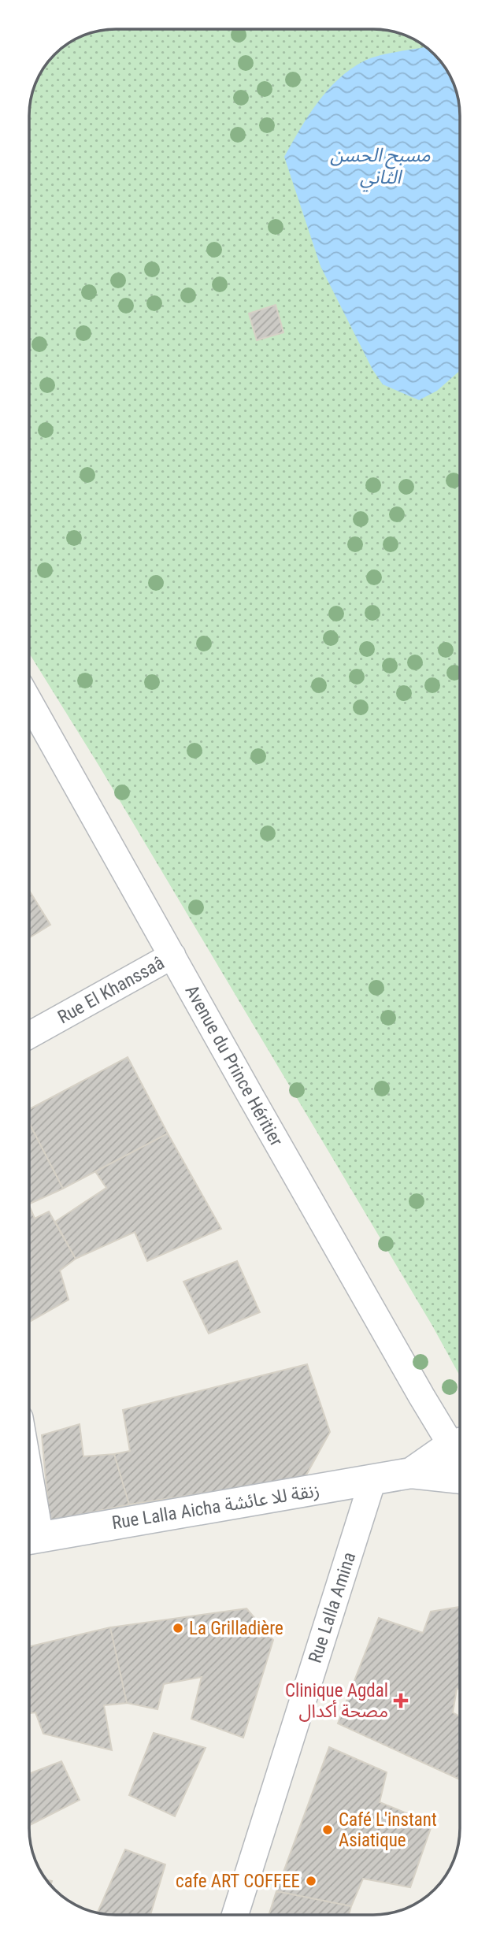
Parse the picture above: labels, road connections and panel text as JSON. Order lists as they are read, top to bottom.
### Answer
{
  "streets": {
    "street": [
      "Rue El Khanssaâ",
      "Avenue du Prince Héritier",
      "Rue Lalla Aicha زنقة للا عائشة",
      "Rue Lalla Amina"
    ]
  },
  "crossings": [
    ["Rue El Khanssaâ", "Avenue du Prince Héritier"],
    ["Avenue du Prince Héritier", "Rue Lalla Aicha زنقة للا عائشة"],
    ["Rue Lalla Aicha زنقة للا عائشة", "Rue Lalla Amina"]
  ],
  "water": ["مسبح الحسن الثاني"],
  "places": {
    "other": ["La Grilladière", "Café L'instant Asiatique", "cafe ART COFFEE"],
    "health": ["Clinique Agdal مصحة أكدال"]
  }
}
